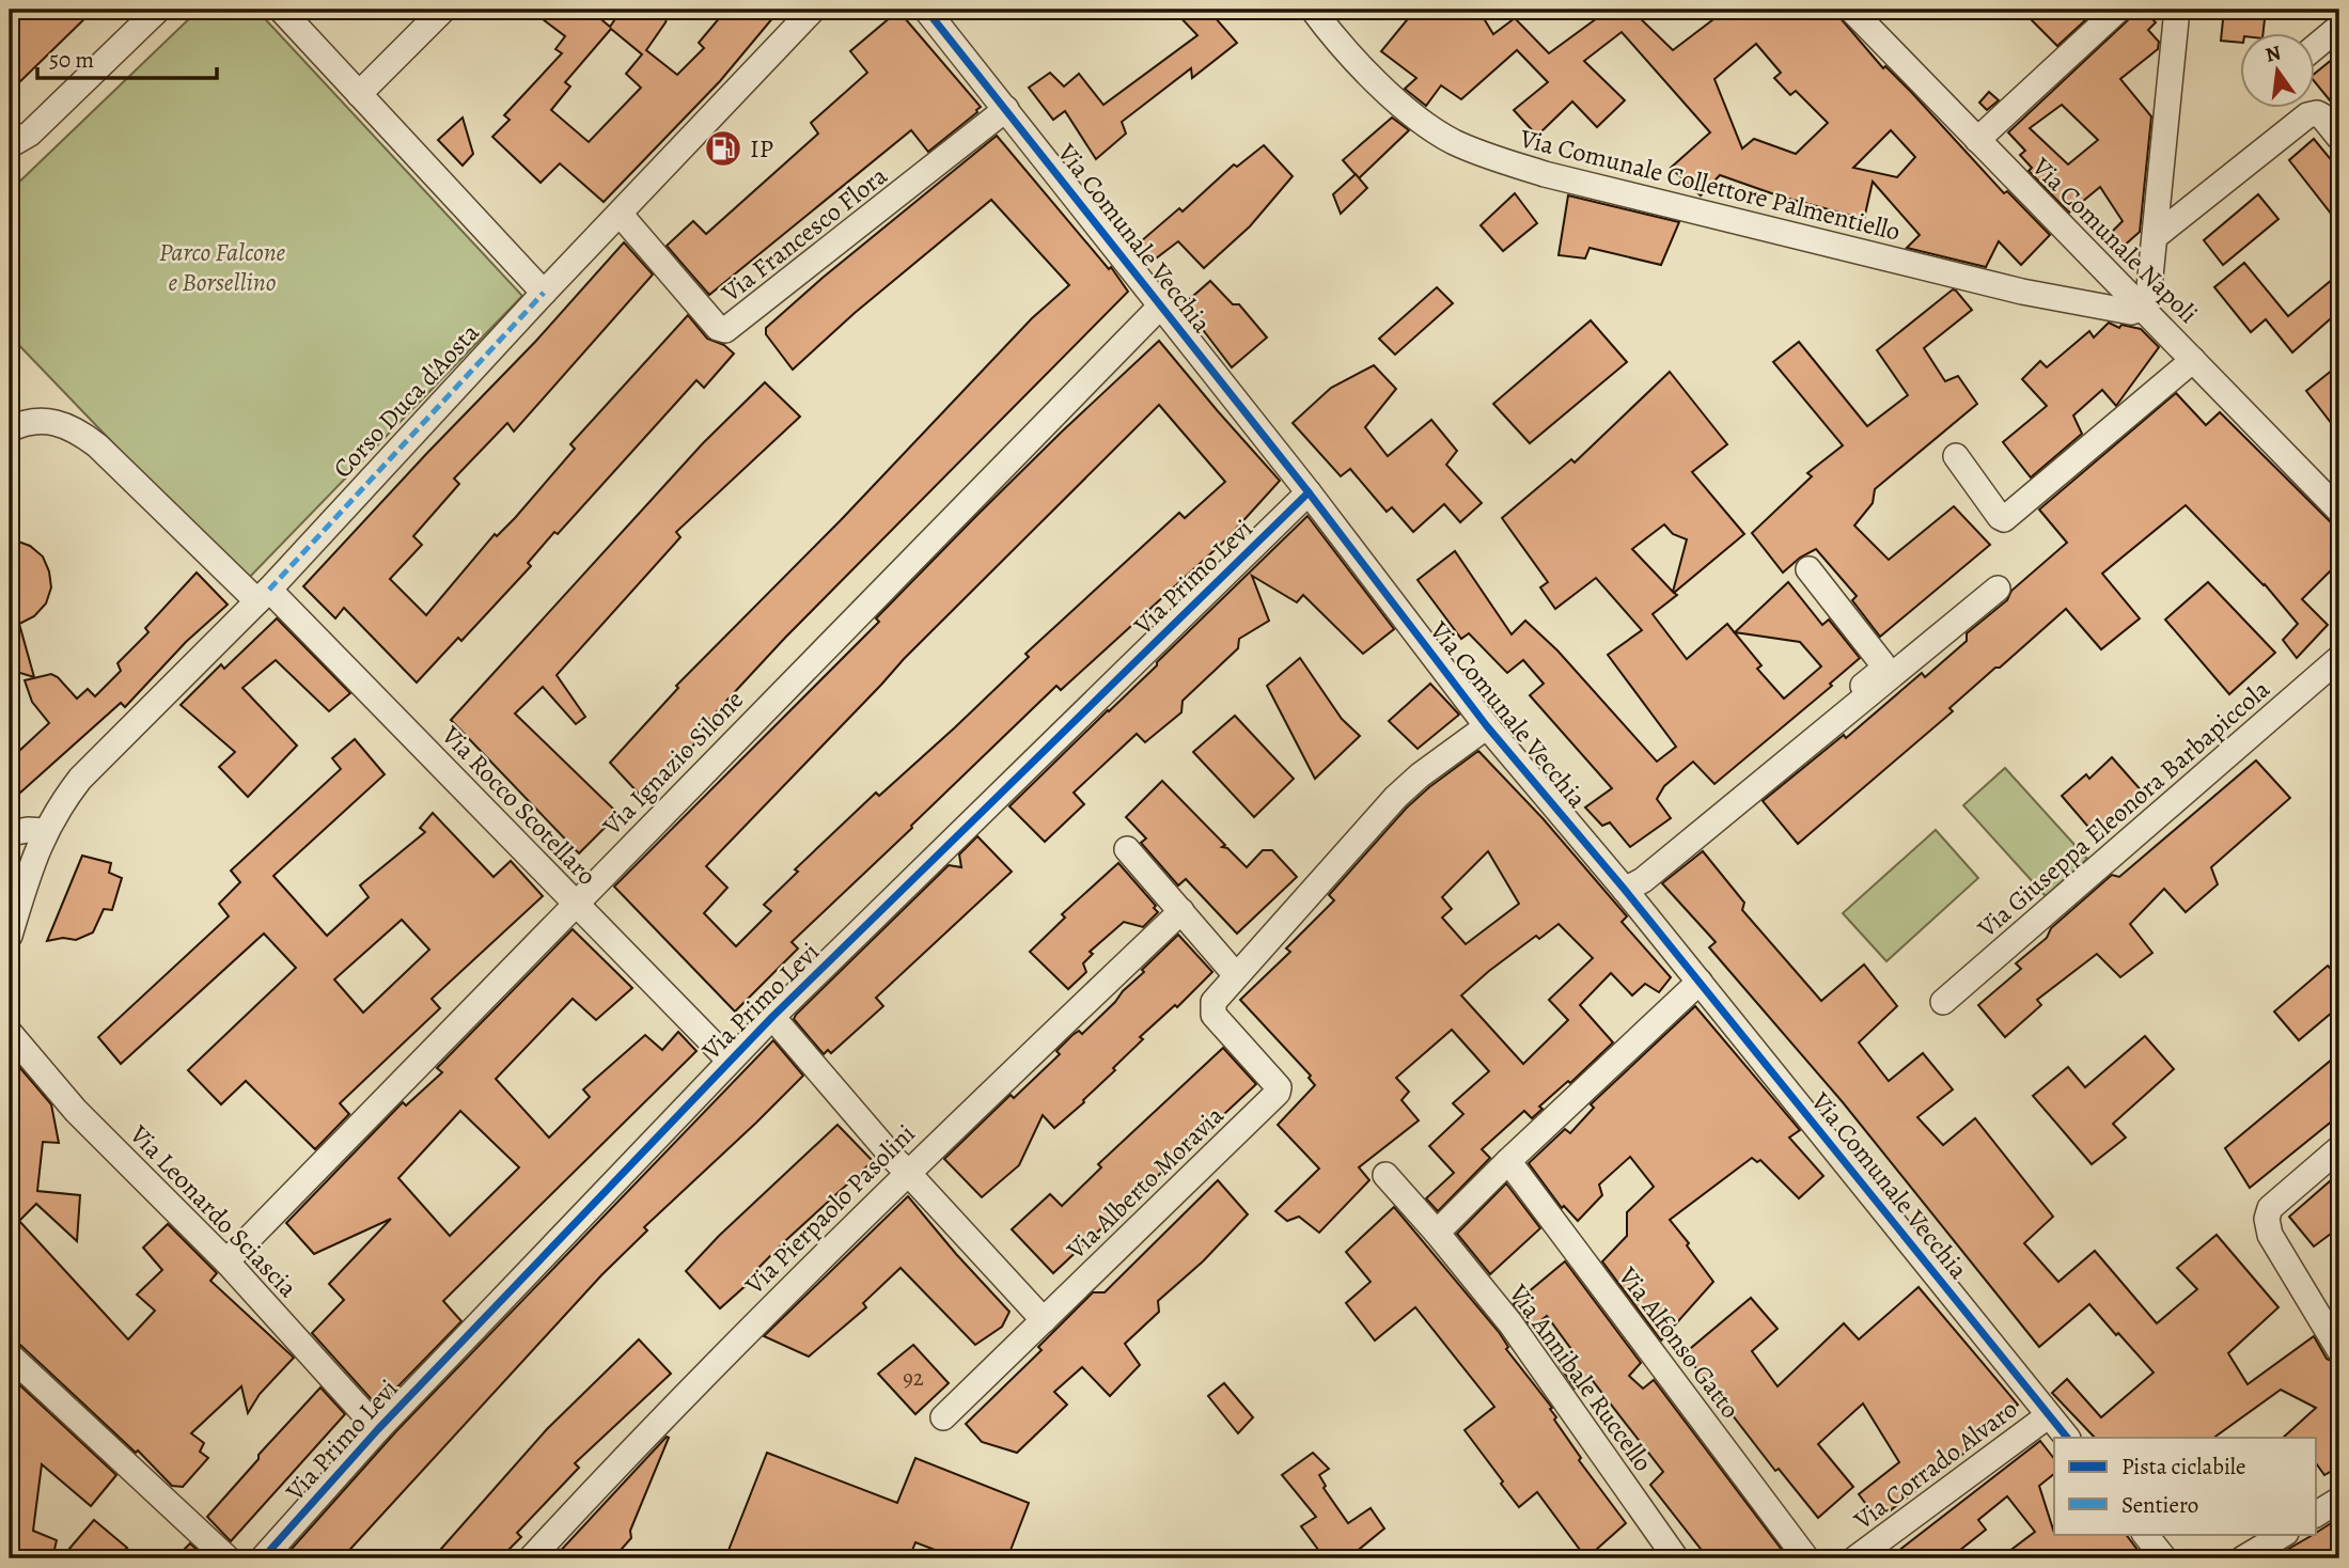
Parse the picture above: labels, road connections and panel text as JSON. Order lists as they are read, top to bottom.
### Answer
{
  "streets": {
    "street": [
      "Via Comunale Collettore Palmentiello",
      "Via Francesco Flora",
      "Via Comunale Vecchia",
      "Via Comunale Napoli",
      "Corso Duca d'Aosta",
      "Via Primo Levi",
      "Via Ignazio Silone",
      "Via Rocco Scotellaro",
      "Via Giuseppa Eleonora Barbapiccola",
      "Via Alberto Moravia",
      "Via Pierpaolo Pasolini",
      "Via Leonardo Sciascia",
      "Via Alfonso Gatto",
      "Via Annibale Ruccello",
      "Via Corrado Alvaro"
    ]
  },
  "crossings": [
    ["Via Comunale Collettore Palmentiello", "Via Comunale Napoli"],
    ["Via Francesco Flora", "Via Comunale Vecchia"],
    ["Via Francesco Flora", "Corso Duca d'Aosta"],
    ["Via Comunale Vecchia", "Via Primo Levi"],
    ["Via Comunale Vecchia", "Via Ignazio Silone"],
    ["Via Comunale Vecchia", "Via Alberto Moravia"],
    ["Via Comunale Vecchia", "Via Corrado Alvaro"],
    ["Corso Duca d'Aosta", "Via Rocco Scotellaro"],
    ["Via Primo Levi", "Via Rocco Scotellaro"],
    ["Via Primo Levi", "Via Leonardo Sciascia"],
    ["Via Ignazio Silone", "Via Rocco Scotellaro"],
    ["Via Ignazio Silone", "Via Leonardo Sciascia"]
  ],
  "parks": ["Parco Falcone e Borsellino"],
  "places": {
    "fuel station": ["IP"]
  },
  "house_numbers": ["92"],
  "legend": ["Pista ciclabile", "Sentiero"],
  "scale_bar": "50 m",
  "north": "top"
}
